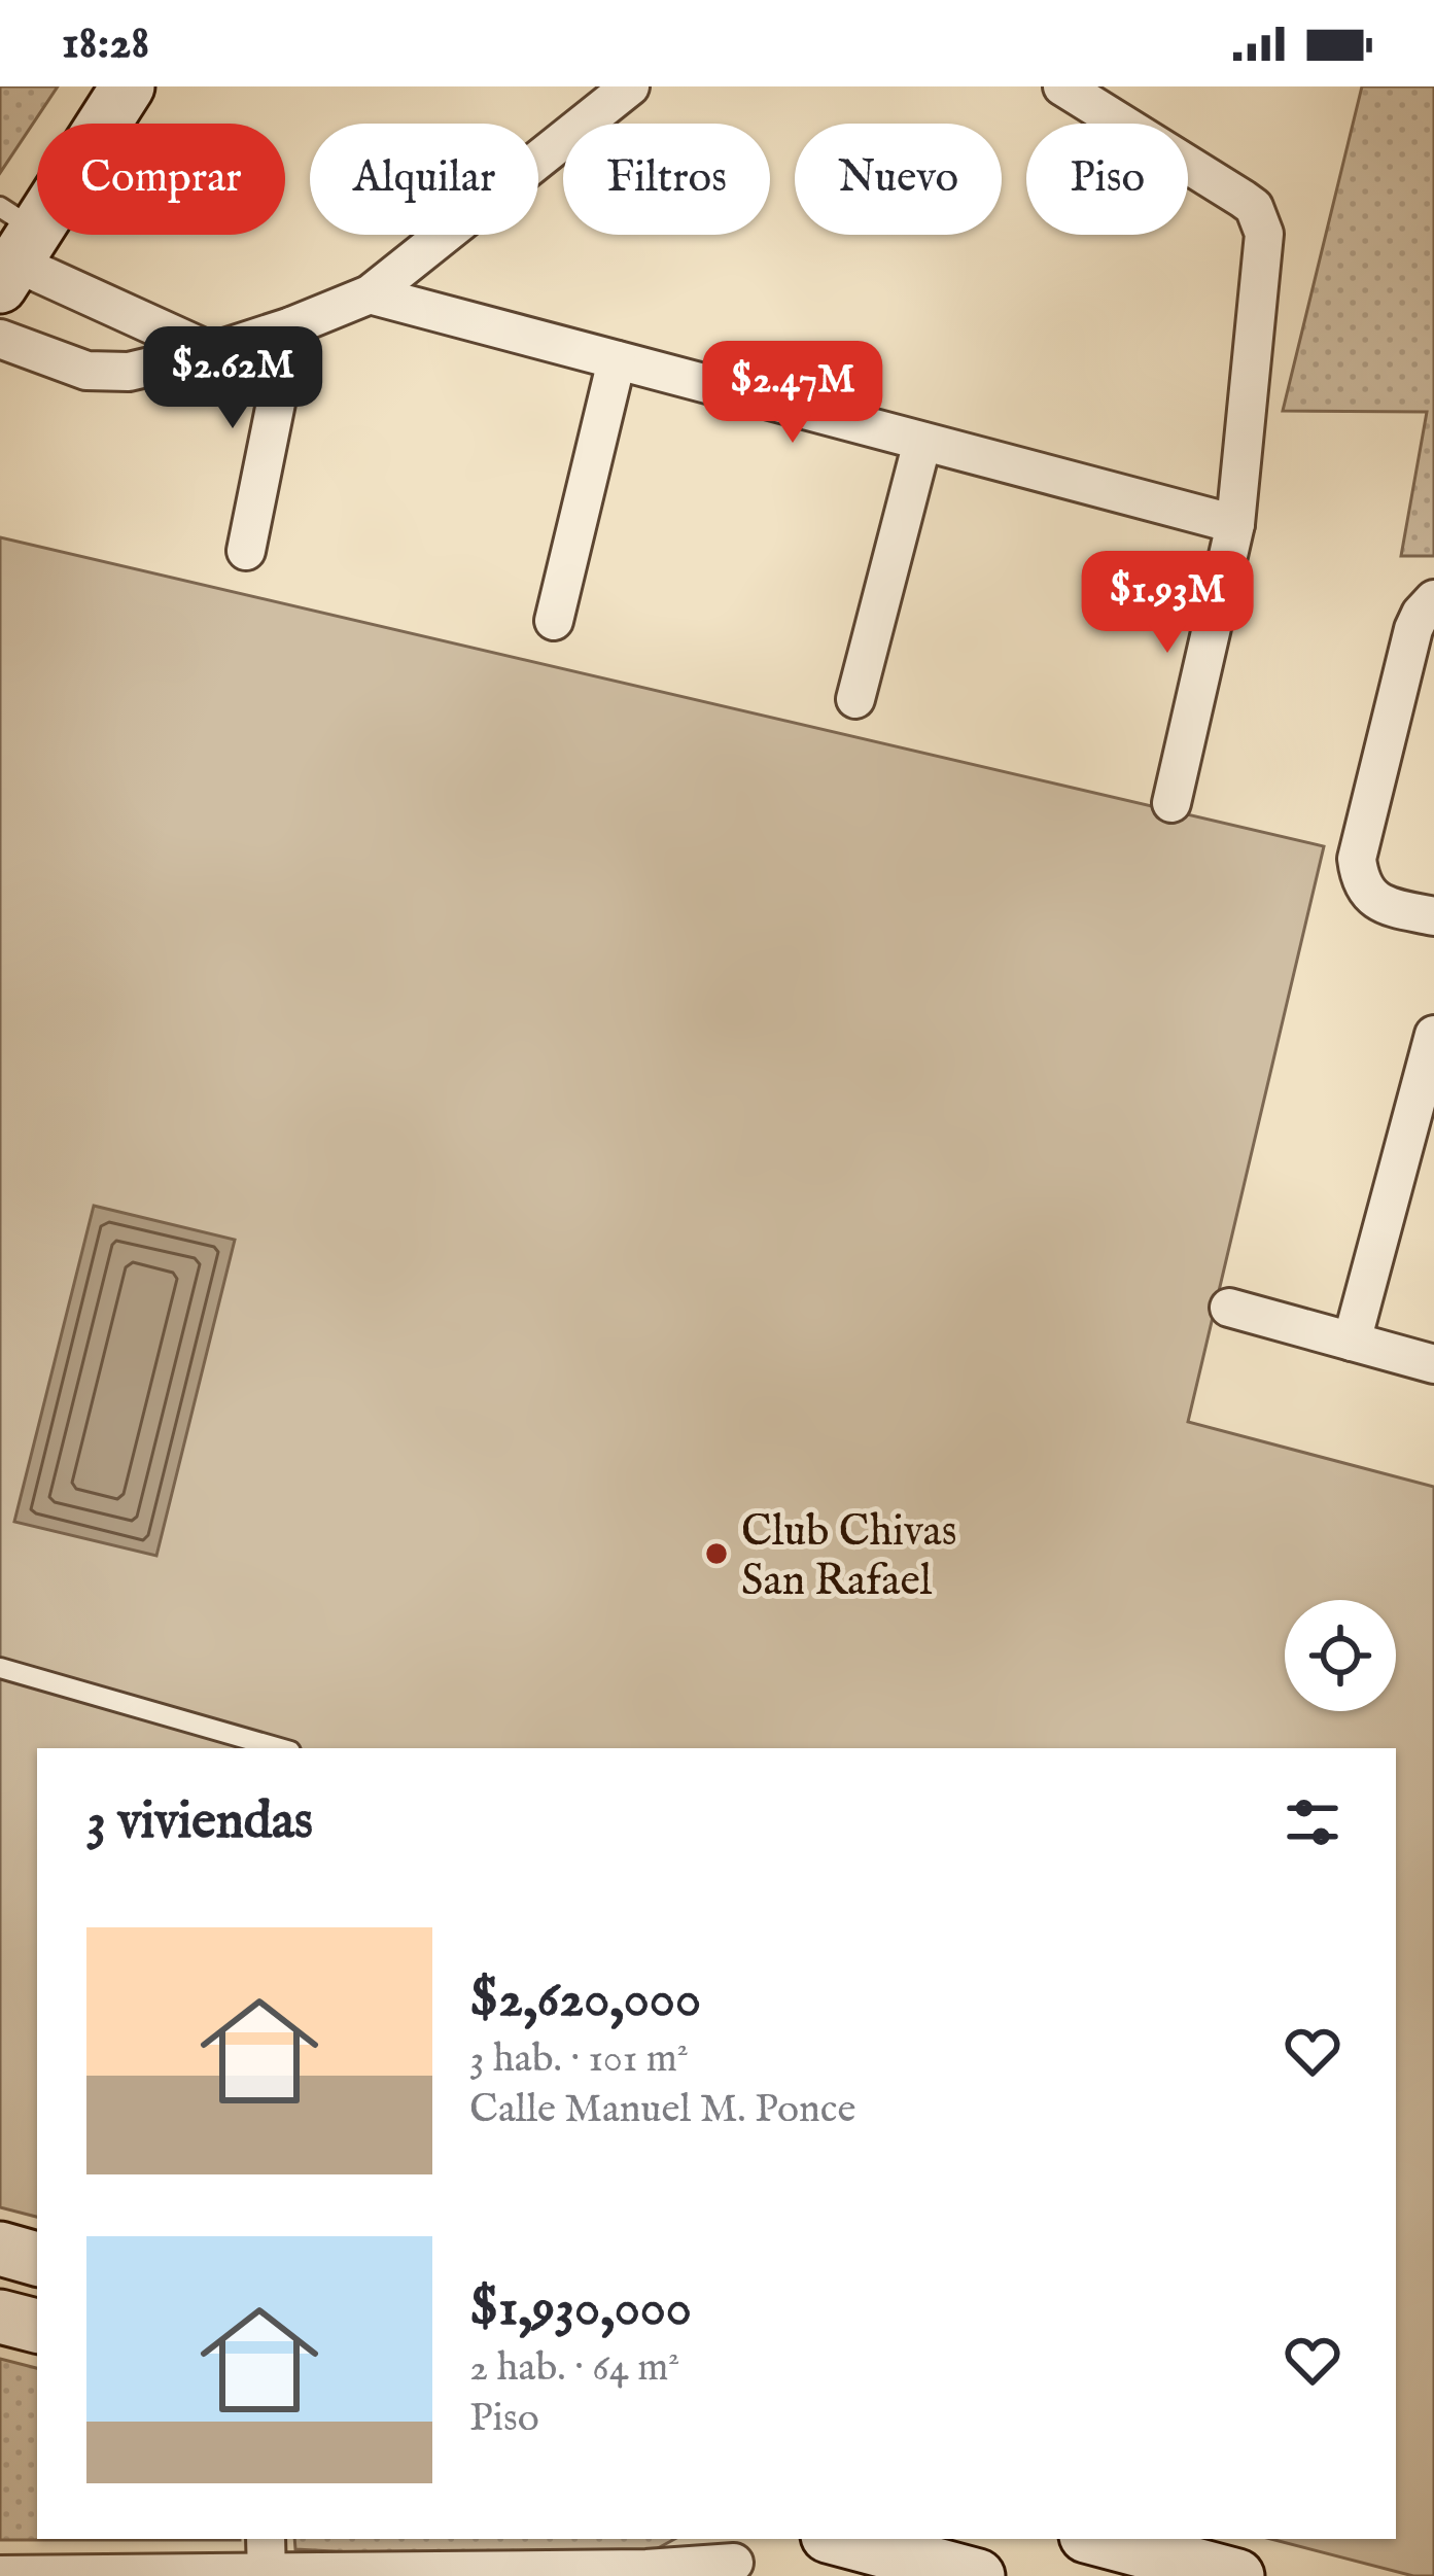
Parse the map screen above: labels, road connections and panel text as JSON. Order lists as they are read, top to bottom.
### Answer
{
  "places": ["Club Chivas San Rafael"],
  "page": {
    "status": "18:28",
    "chip": [
      "Comprar",
      "Alquilar",
      "Filtros",
      "Nuevo",
      "Piso"
    ],
    "price": ["$2.62M", "$2.47M", "$1.93M"],
    "heading": "3 viviendas",
    "list": [
      {
        "name": "$2,620,000",
        "note": "3 hab. · 101 m² · Calle Manuel M. Ponce"
      },
      {
        "name": "$1,930,000",
        "note": "2 hab. · 64 m² · Piso"
      }
    ]
  }
}
